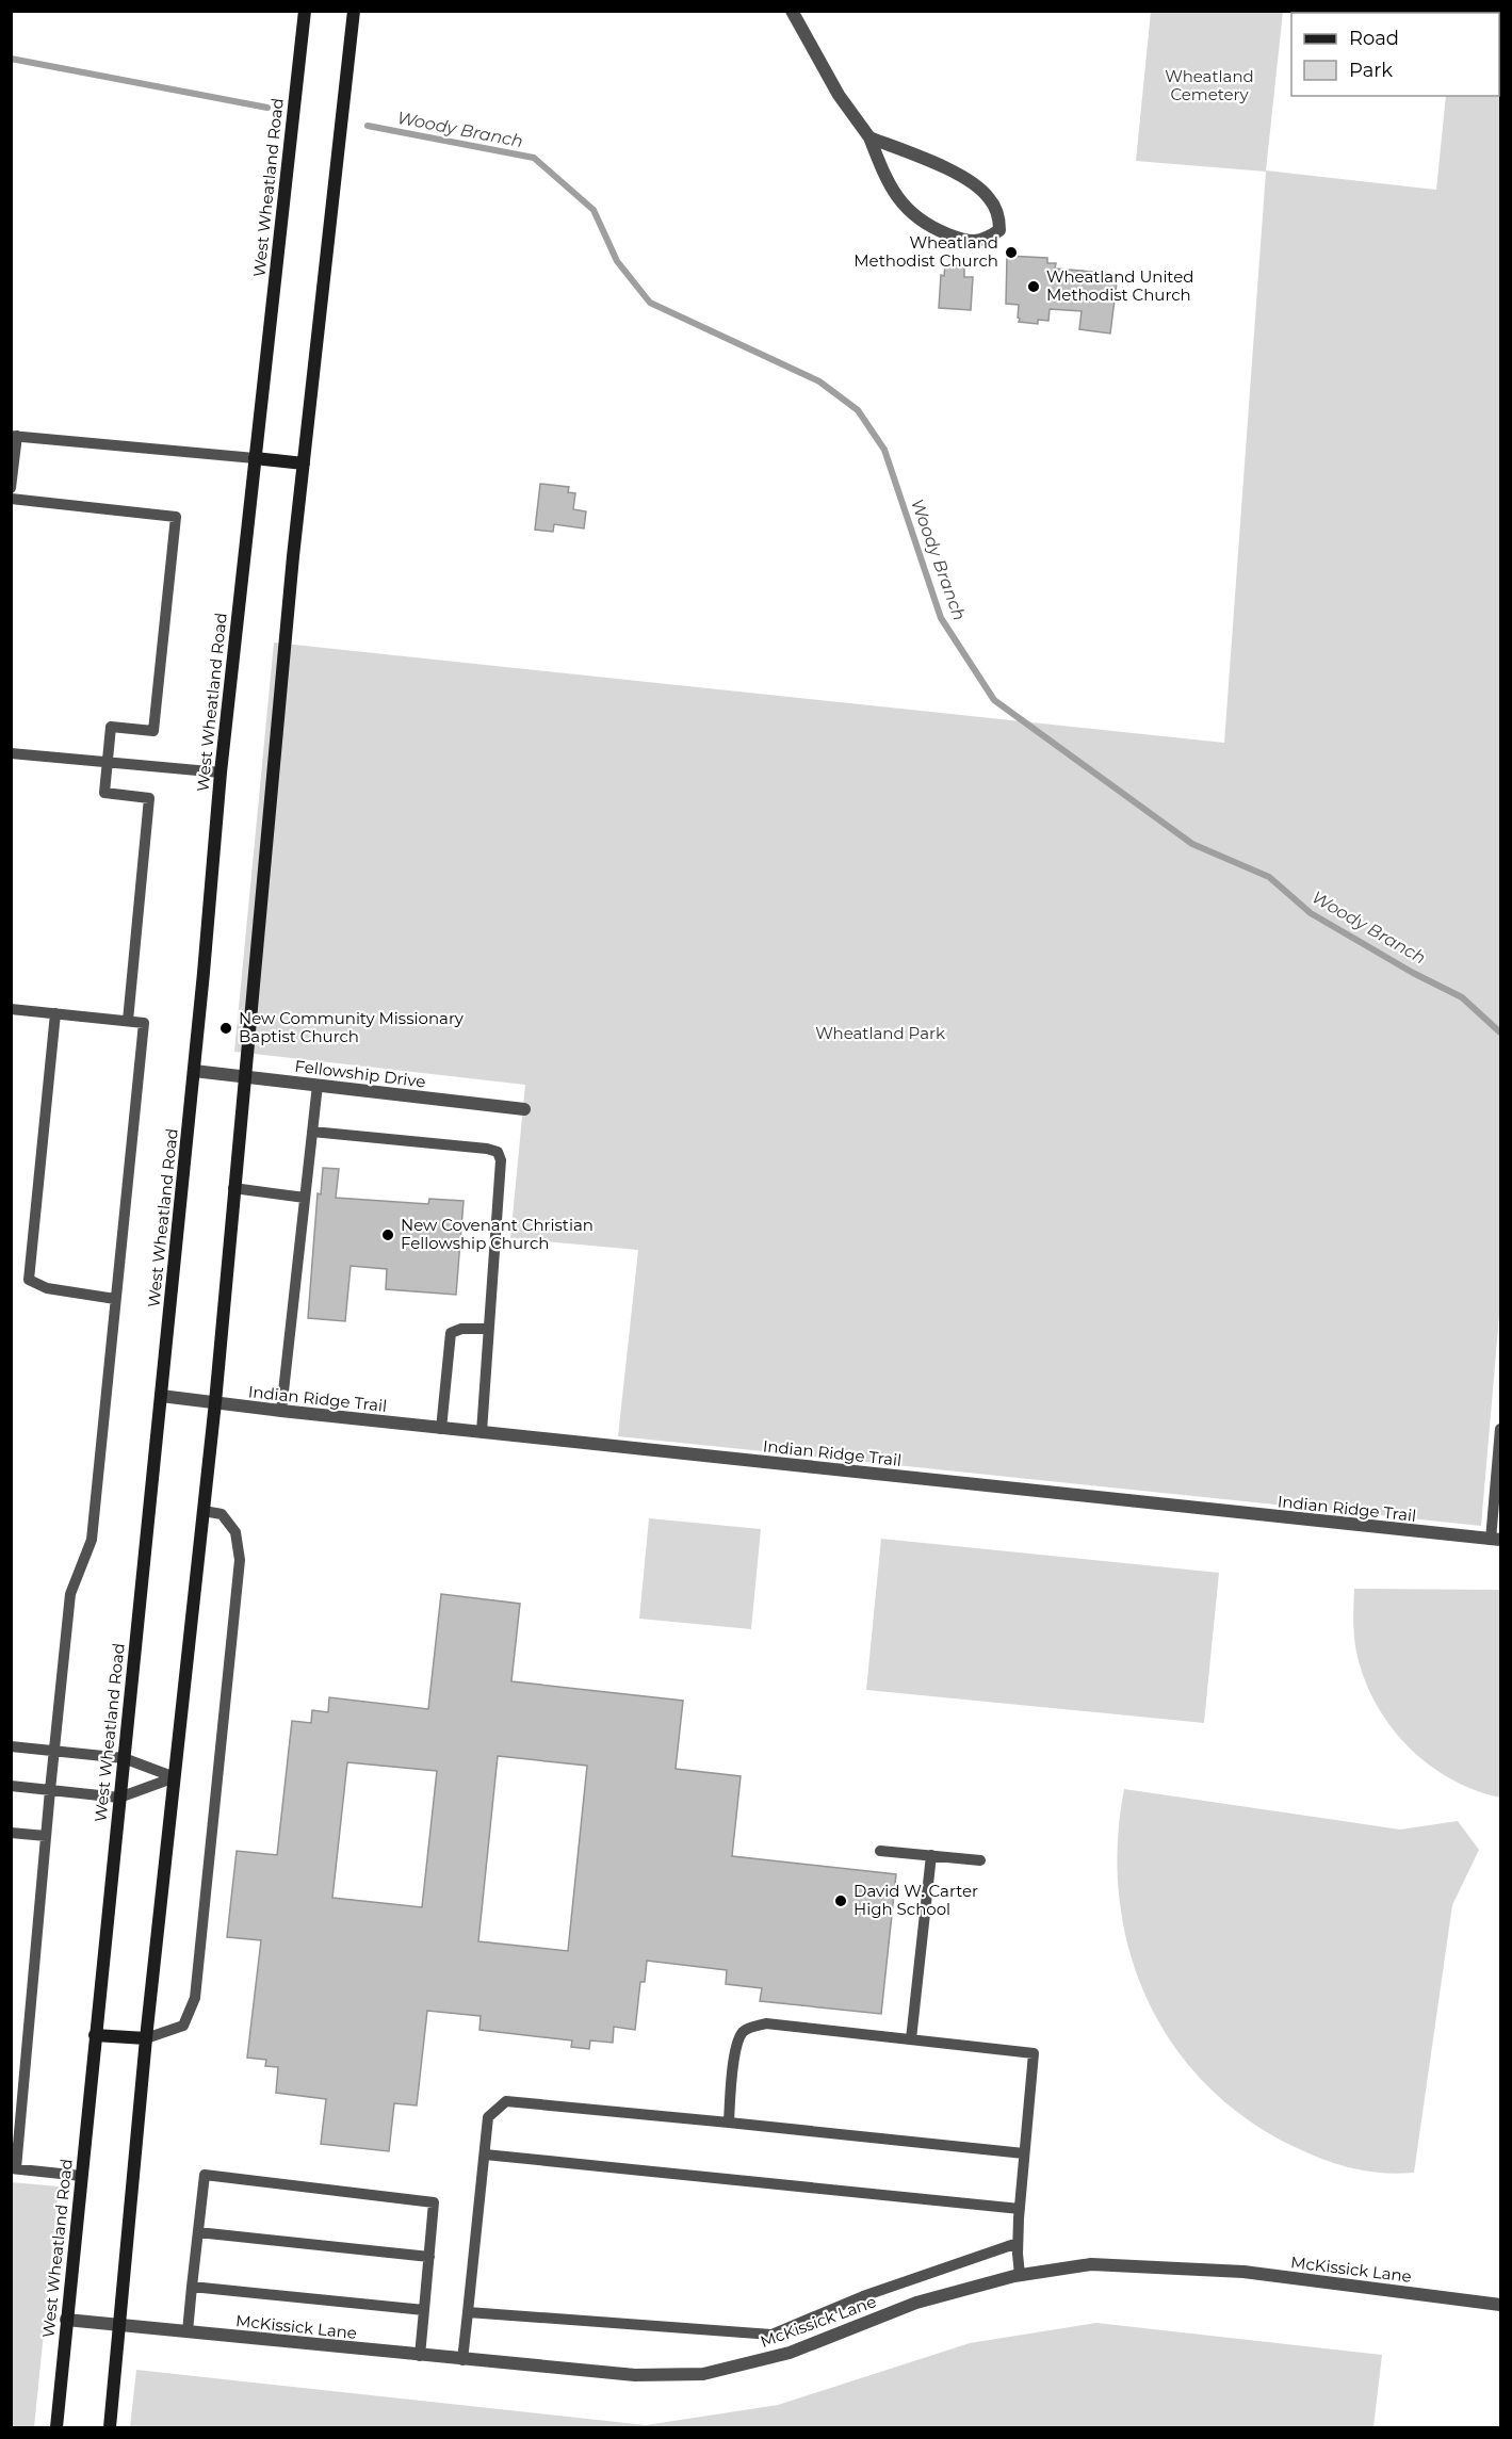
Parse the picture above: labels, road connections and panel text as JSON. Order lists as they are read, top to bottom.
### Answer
{
  "streets": {
    "main road": ["West Wheatland Road"],
    "street": ["Fellowship Drive", "Indian Ridge Trail", "McKissick Lane"]
  },
  "crossings": [
    ["West Wheatland Road", "Fellowship Drive"],
    ["West Wheatland Road", "Indian Ridge Trail"],
    ["West Wheatland Road", "McKissick Lane"]
  ],
  "water": ["Woody Branch"],
  "parks": ["Wheatland Cemetery", "Wheatland Park"],
  "places": [
    "Wheatland Methodist Church",
    "Wheatland United Methodist Church",
    "New Community Missionary Baptist Church",
    "New Covenant Christian Fellowship Church",
    "David W. Carter High School"
  ],
  "legend": ["Road", "Park"]
}
